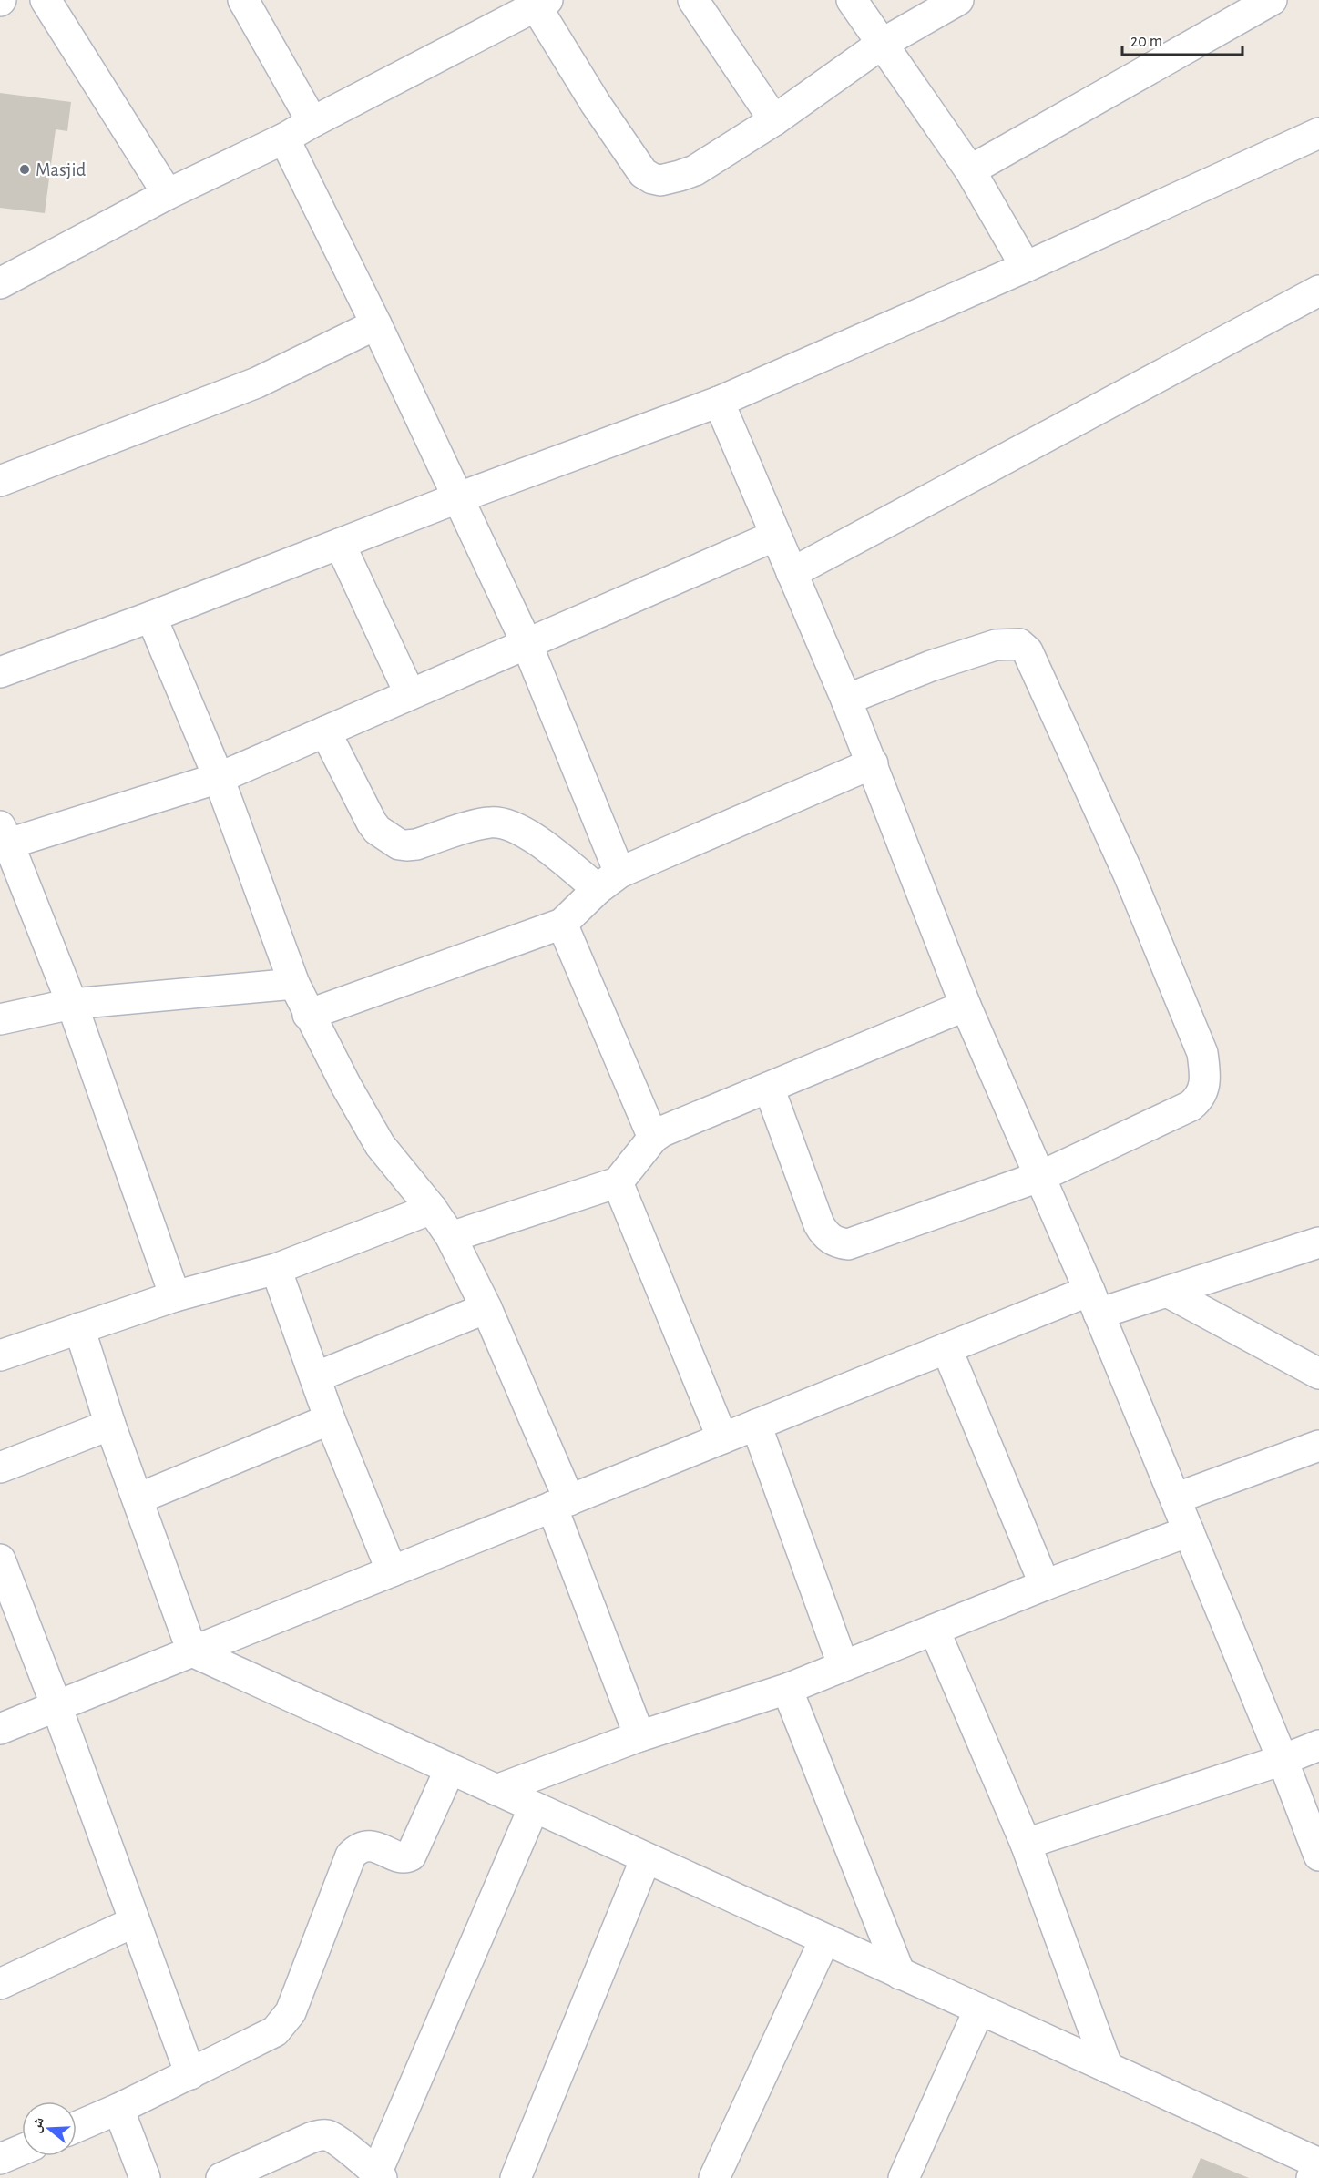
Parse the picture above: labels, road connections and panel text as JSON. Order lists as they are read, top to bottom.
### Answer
{
  "places": ["Masjid"],
  "scale_bar": "20 m",
  "north": "left"
}
